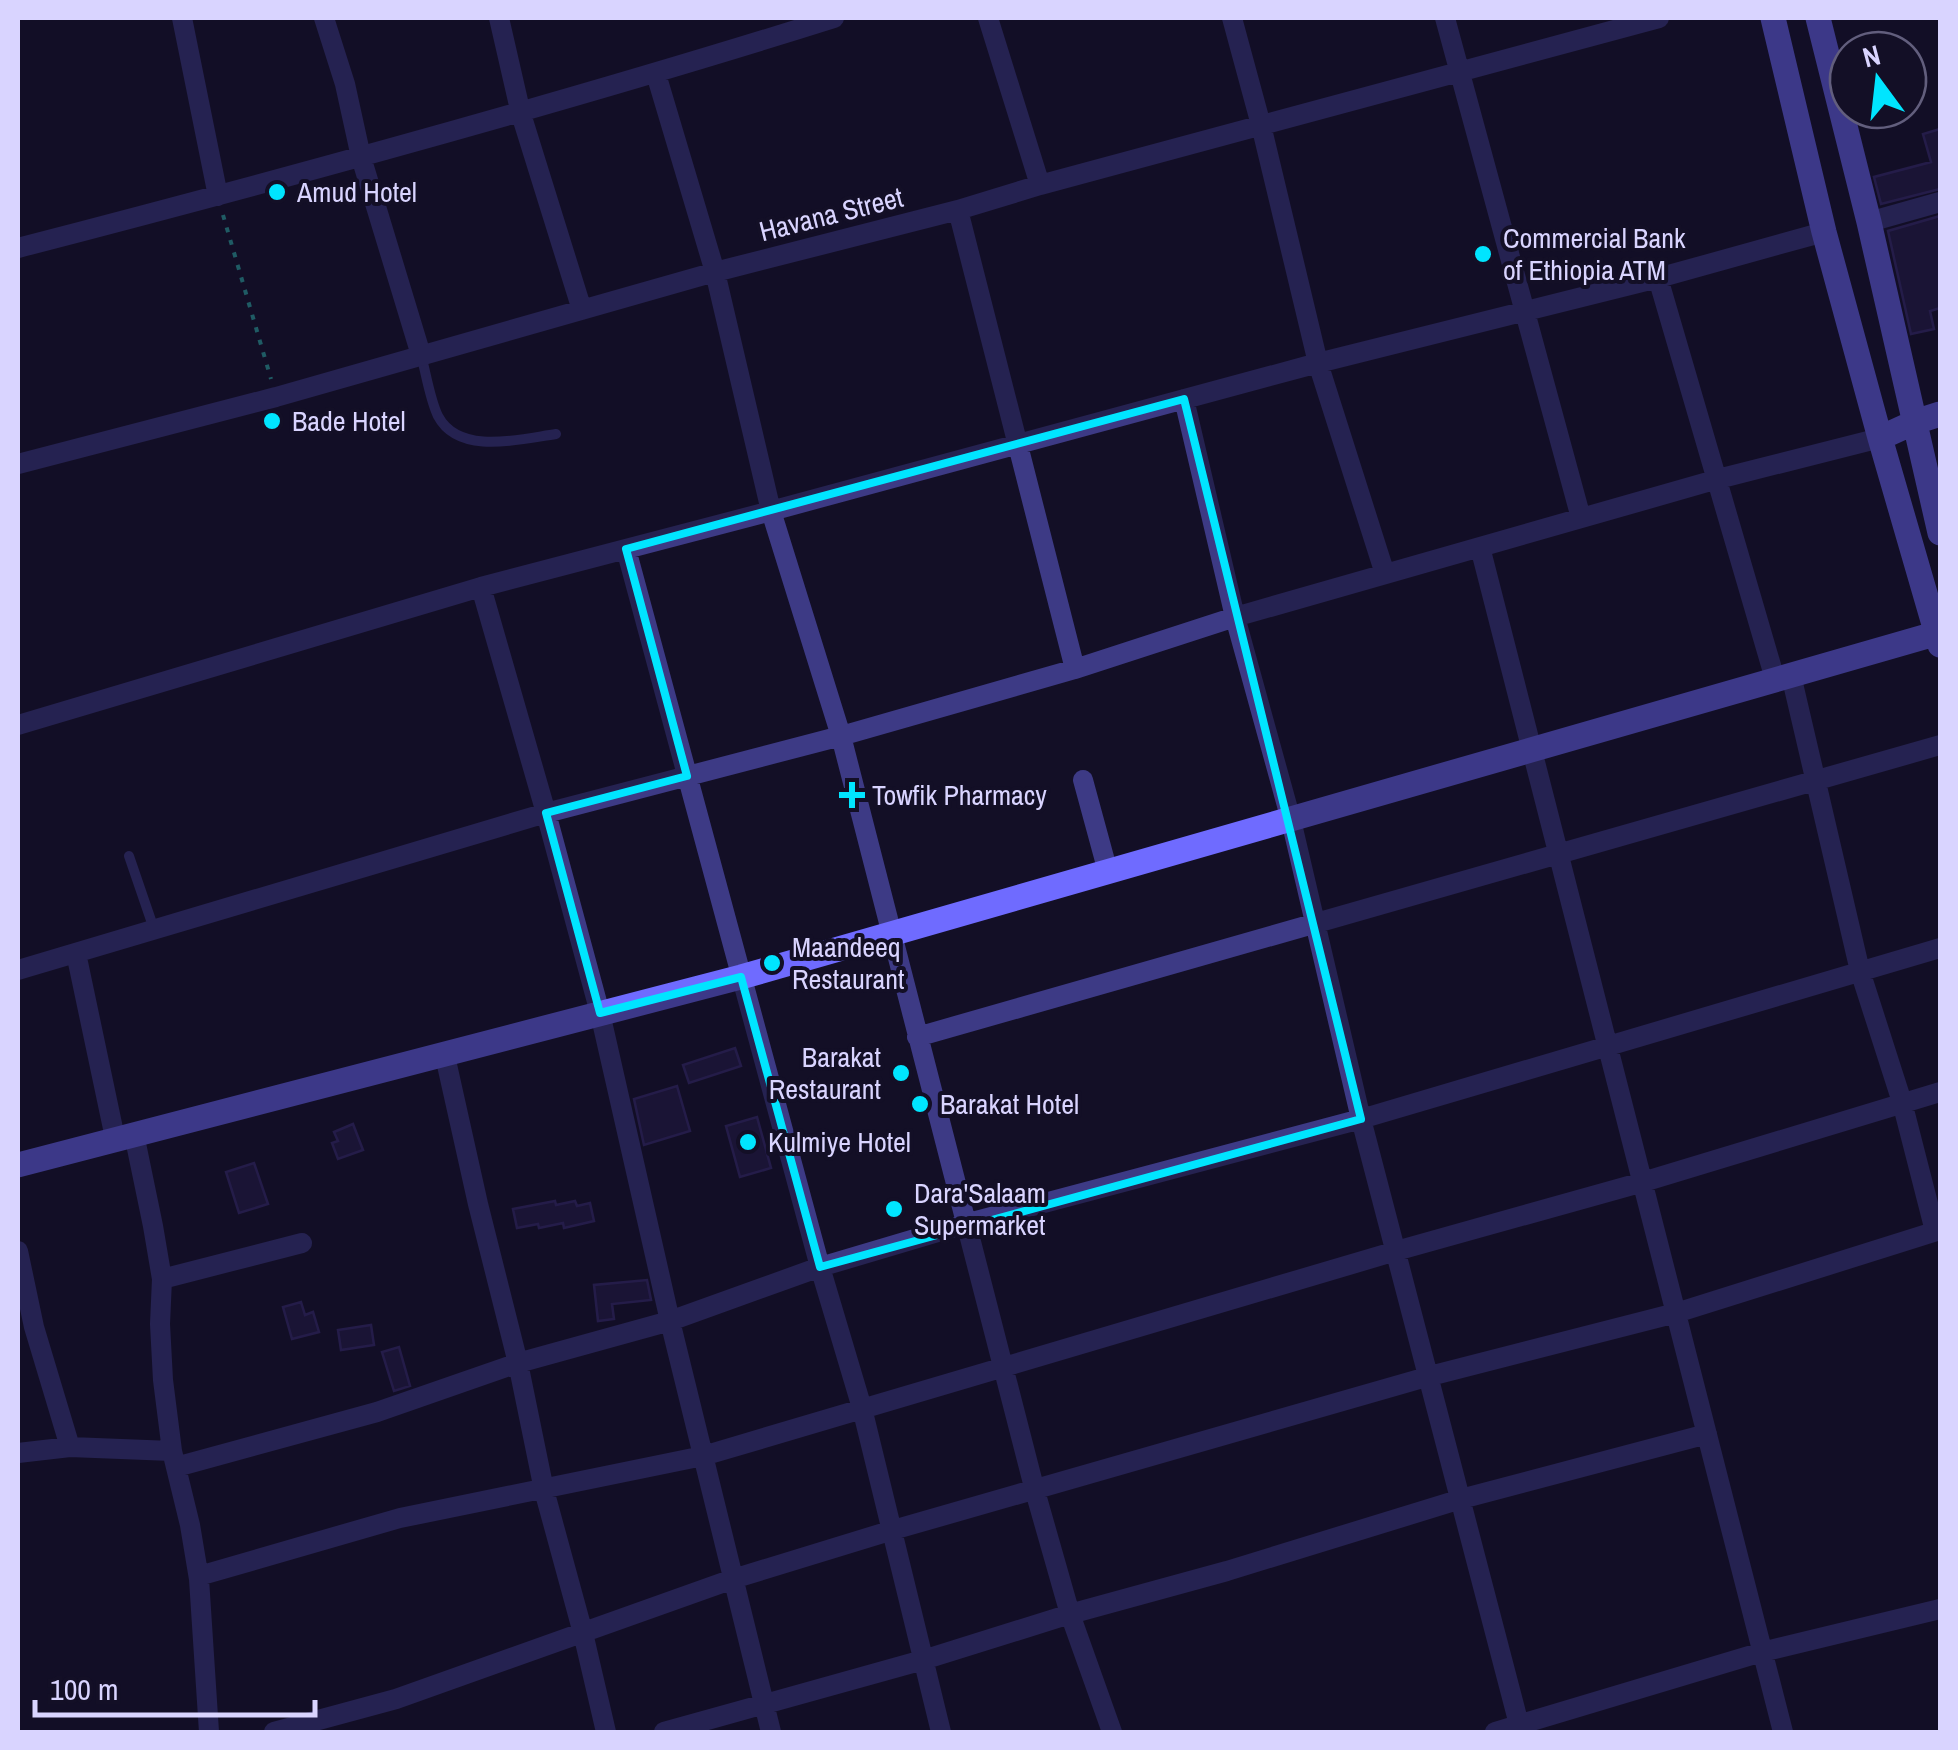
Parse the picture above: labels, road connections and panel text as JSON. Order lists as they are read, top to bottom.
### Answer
{
  "streets": {
    "street": ["Havana Street"]
  },
  "places": {
    "other": [
      "Amud Hotel",
      "Commercial Bank of Ethiopia ATM",
      "Bade Hotel",
      "Maandeeq Restaurant",
      "Barakat Restaurant",
      "Barakat Hotel",
      "Kulmiye Hotel",
      "Dara'Salaam Supermarket"
    ],
    "health": ["Towfik Pharmacy"]
  },
  "scale_bar": "100 m",
  "north": "top"
}
